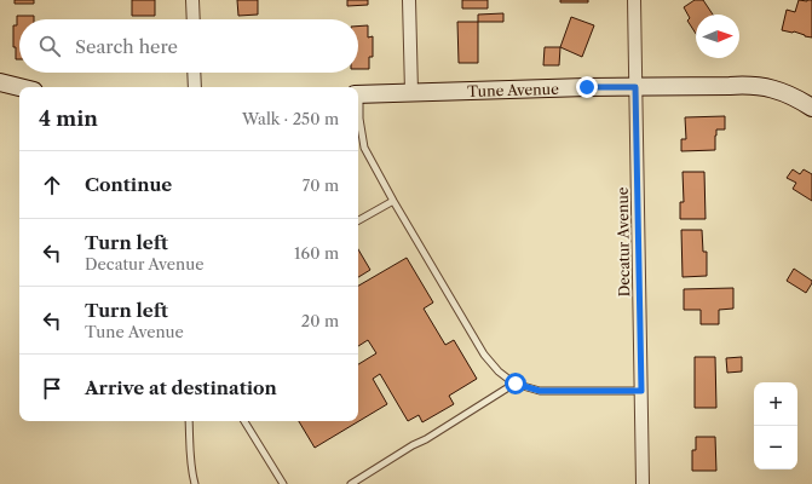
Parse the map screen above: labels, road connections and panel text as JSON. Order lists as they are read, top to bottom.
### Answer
{
  "streets": {
    "street": ["Tune Avenue", "Decatur Avenue"]
  },
  "crossings": [
    ["Tune Avenue", "Decatur Avenue"]
  ],
  "north": "right",
  "page": {
    "search": "Search here",
    "heading": ["4 min", "Walk · 250 m"],
    "list": [
      ["Continue", "70 m"],
      ["Turn left", "Decatur Avenue", "160 m"],
      ["Turn left", "Tune Avenue", "20 m"],
      "Arrive at destination"
    ],
    "map_buttons": ["+", "−"]
  }
}
